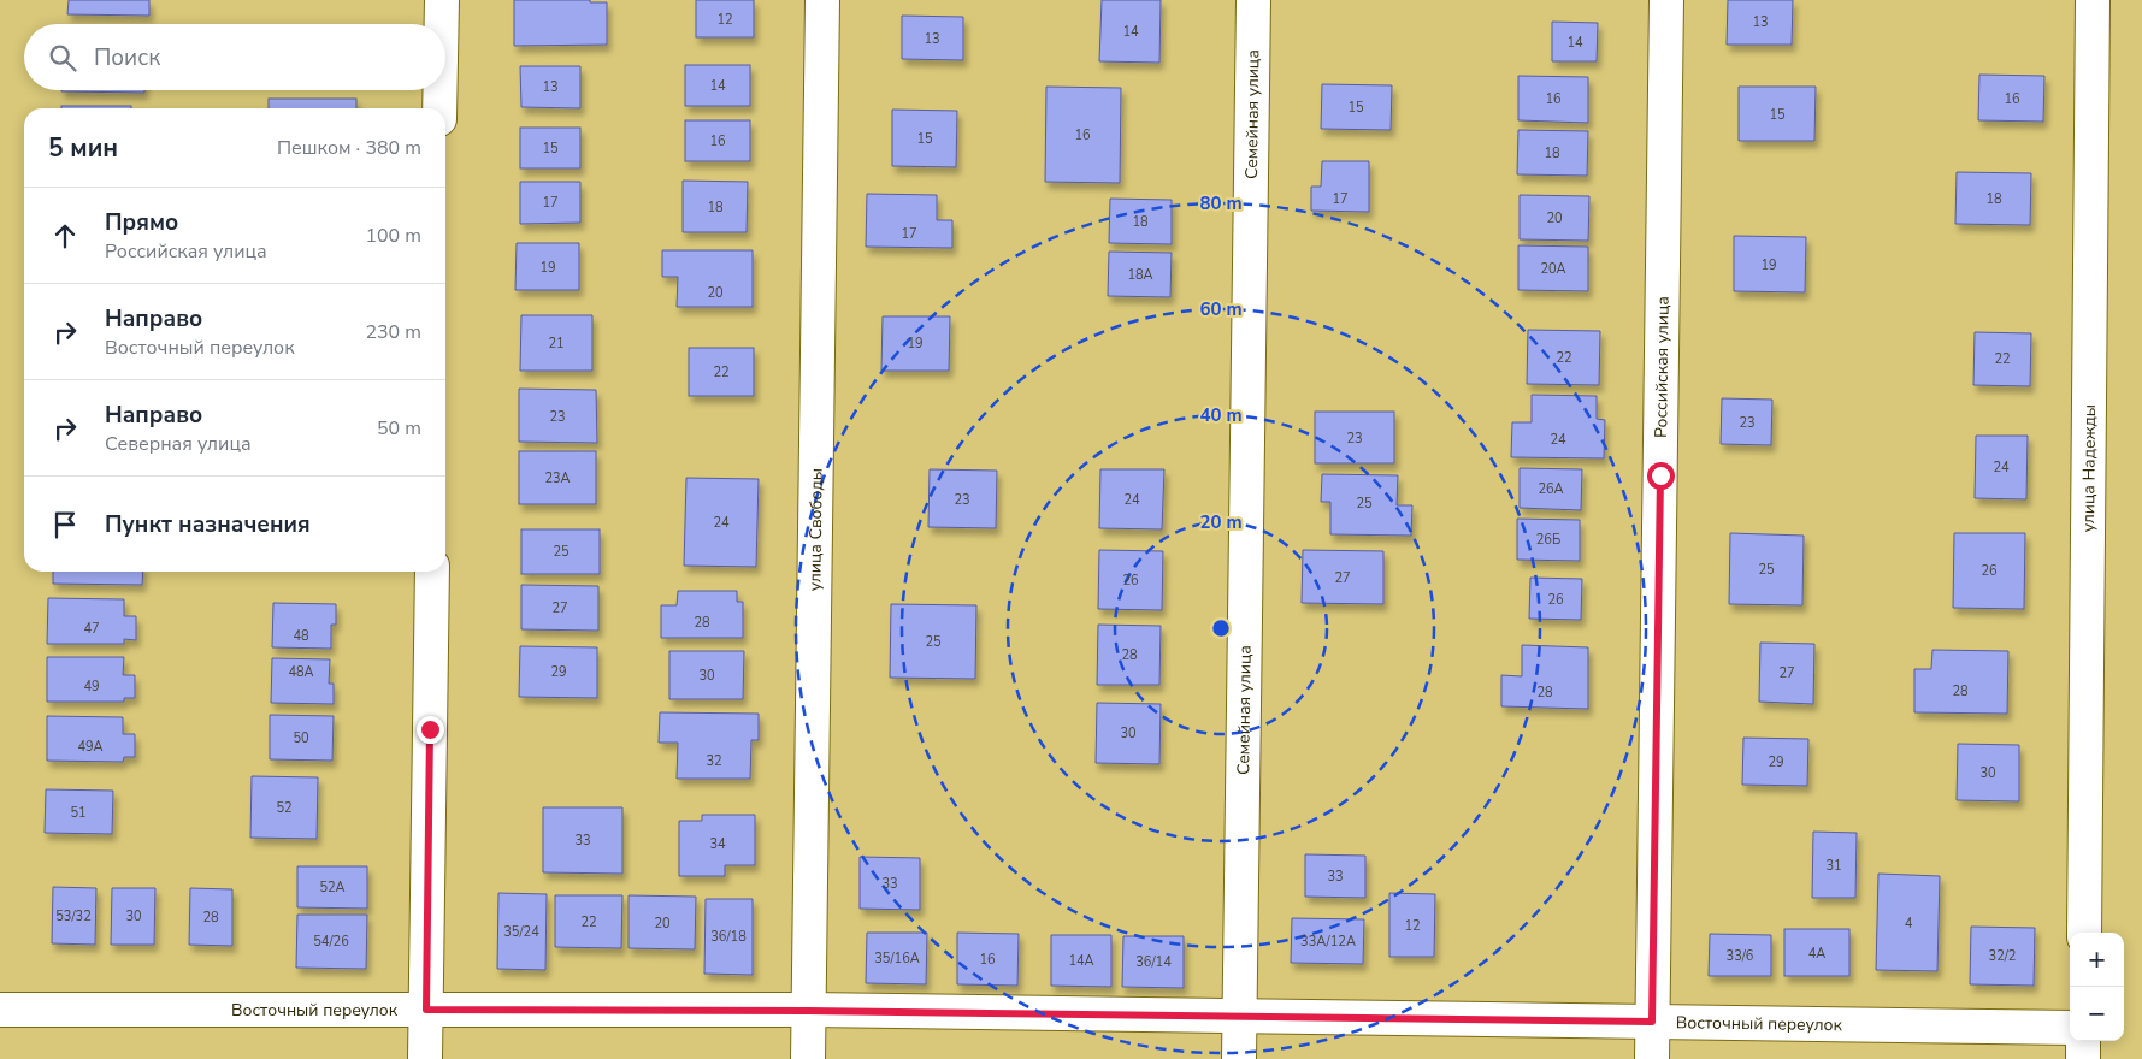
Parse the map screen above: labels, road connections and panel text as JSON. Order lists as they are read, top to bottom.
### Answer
{
  "streets": {
    "street": [
      "Семейная улица",
      "Российская улица",
      "улица Надежды",
      "улица Свободы",
      "Восточный переулок"
    ]
  },
  "crossings": [
    ["Семейная улица", "Восточный переулок"],
    ["Российская улица", "Восточный переулок"],
    ["улица Свободы", "Восточный переулок"]
  ],
  "house_numbers": [
    "12",
    "13",
    "14",
    "13",
    "14",
    "14",
    "13",
    "16",
    "16",
    "15",
    "15",
    "16",
    "15",
    "16",
    "15",
    "18",
    "17",
    "18",
    "17",
    "18",
    "20",
    "18",
    "17",
    "19",
    "19",
    "20А",
    "18А",
    "20",
    "21",
    "19",
    "22",
    "22",
    "22",
    "23",
    "23",
    "23",
    "24",
    "24",
    "23А",
    "26А",
    "23",
    "24",
    "25",
    "24",
    "26Б",
    "25",
    "25",
    "26",
    "27",
    "26",
    "26",
    "27",
    "28",
    "47",
    "48",
    "25",
    "28",
    "48А",
    "29",
    "27",
    "30",
    "49",
    "28",
    "28",
    "30",
    "50",
    "49А",
    "32",
    "29",
    "30",
    "52",
    "51",
    "33",
    "34",
    "31",
    "33",
    "33",
    "52А",
    "53/32",
    "30",
    "28",
    "22",
    "20",
    "4",
    "12",
    "35/24",
    "36/18",
    "54/26",
    "33А/12А",
    "4А",
    "33/6",
    "32/2",
    "35/16А",
    "16",
    "14А",
    "36/14"
  ],
  "page": {
    "search": "Поиск",
    "heading": ["5 мин", "Пешком · 380 m"],
    "list": [
      ["Прямо", "Российская улица", "100 m"],
      ["Направо", "Восточный переулок", "230 m"],
      ["Направо", "Северная улица", "50 m"],
      "Пункт назначения"
    ],
    "map_buttons": ["+", "−"]
  },
  "rings": [
    "80 m",
    "60 m",
    "40 m",
    "20 m"
  ]
}
